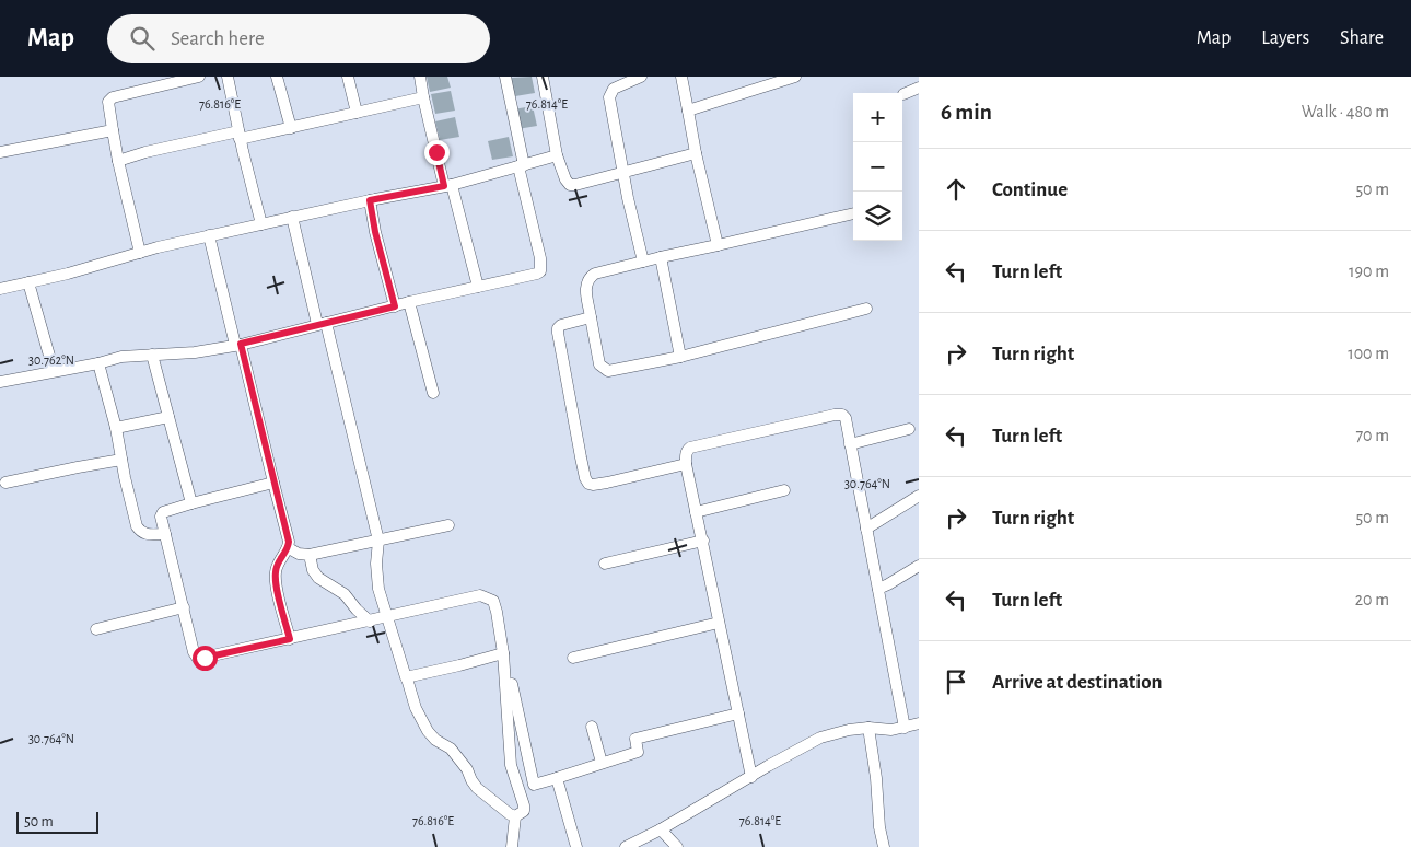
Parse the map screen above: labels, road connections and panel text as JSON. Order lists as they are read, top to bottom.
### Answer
{
  "scale_bar": "50 m",
  "page": {
    "header": "Map",
    "search": "Search here",
    "nav": ["Map", "Layers", "Share"],
    "heading": ["6 min", "Walk · 480 m"],
    "map_buttons": ["+", "−"],
    "list": [
      ["Continue", "50 m"],
      ["Turn left", "190 m"],
      ["Turn right", "100 m"],
      ["Turn left", "70 m"],
      ["Turn right", "50 m"],
      ["Turn left", "20 m"],
      "Arrive at destination"
    ],
    "scale": "50 m"
  },
  "coordinates": [
    "76.816°E",
    "76.814°E",
    "30.762°N",
    "30.764°N"
  ]
}
